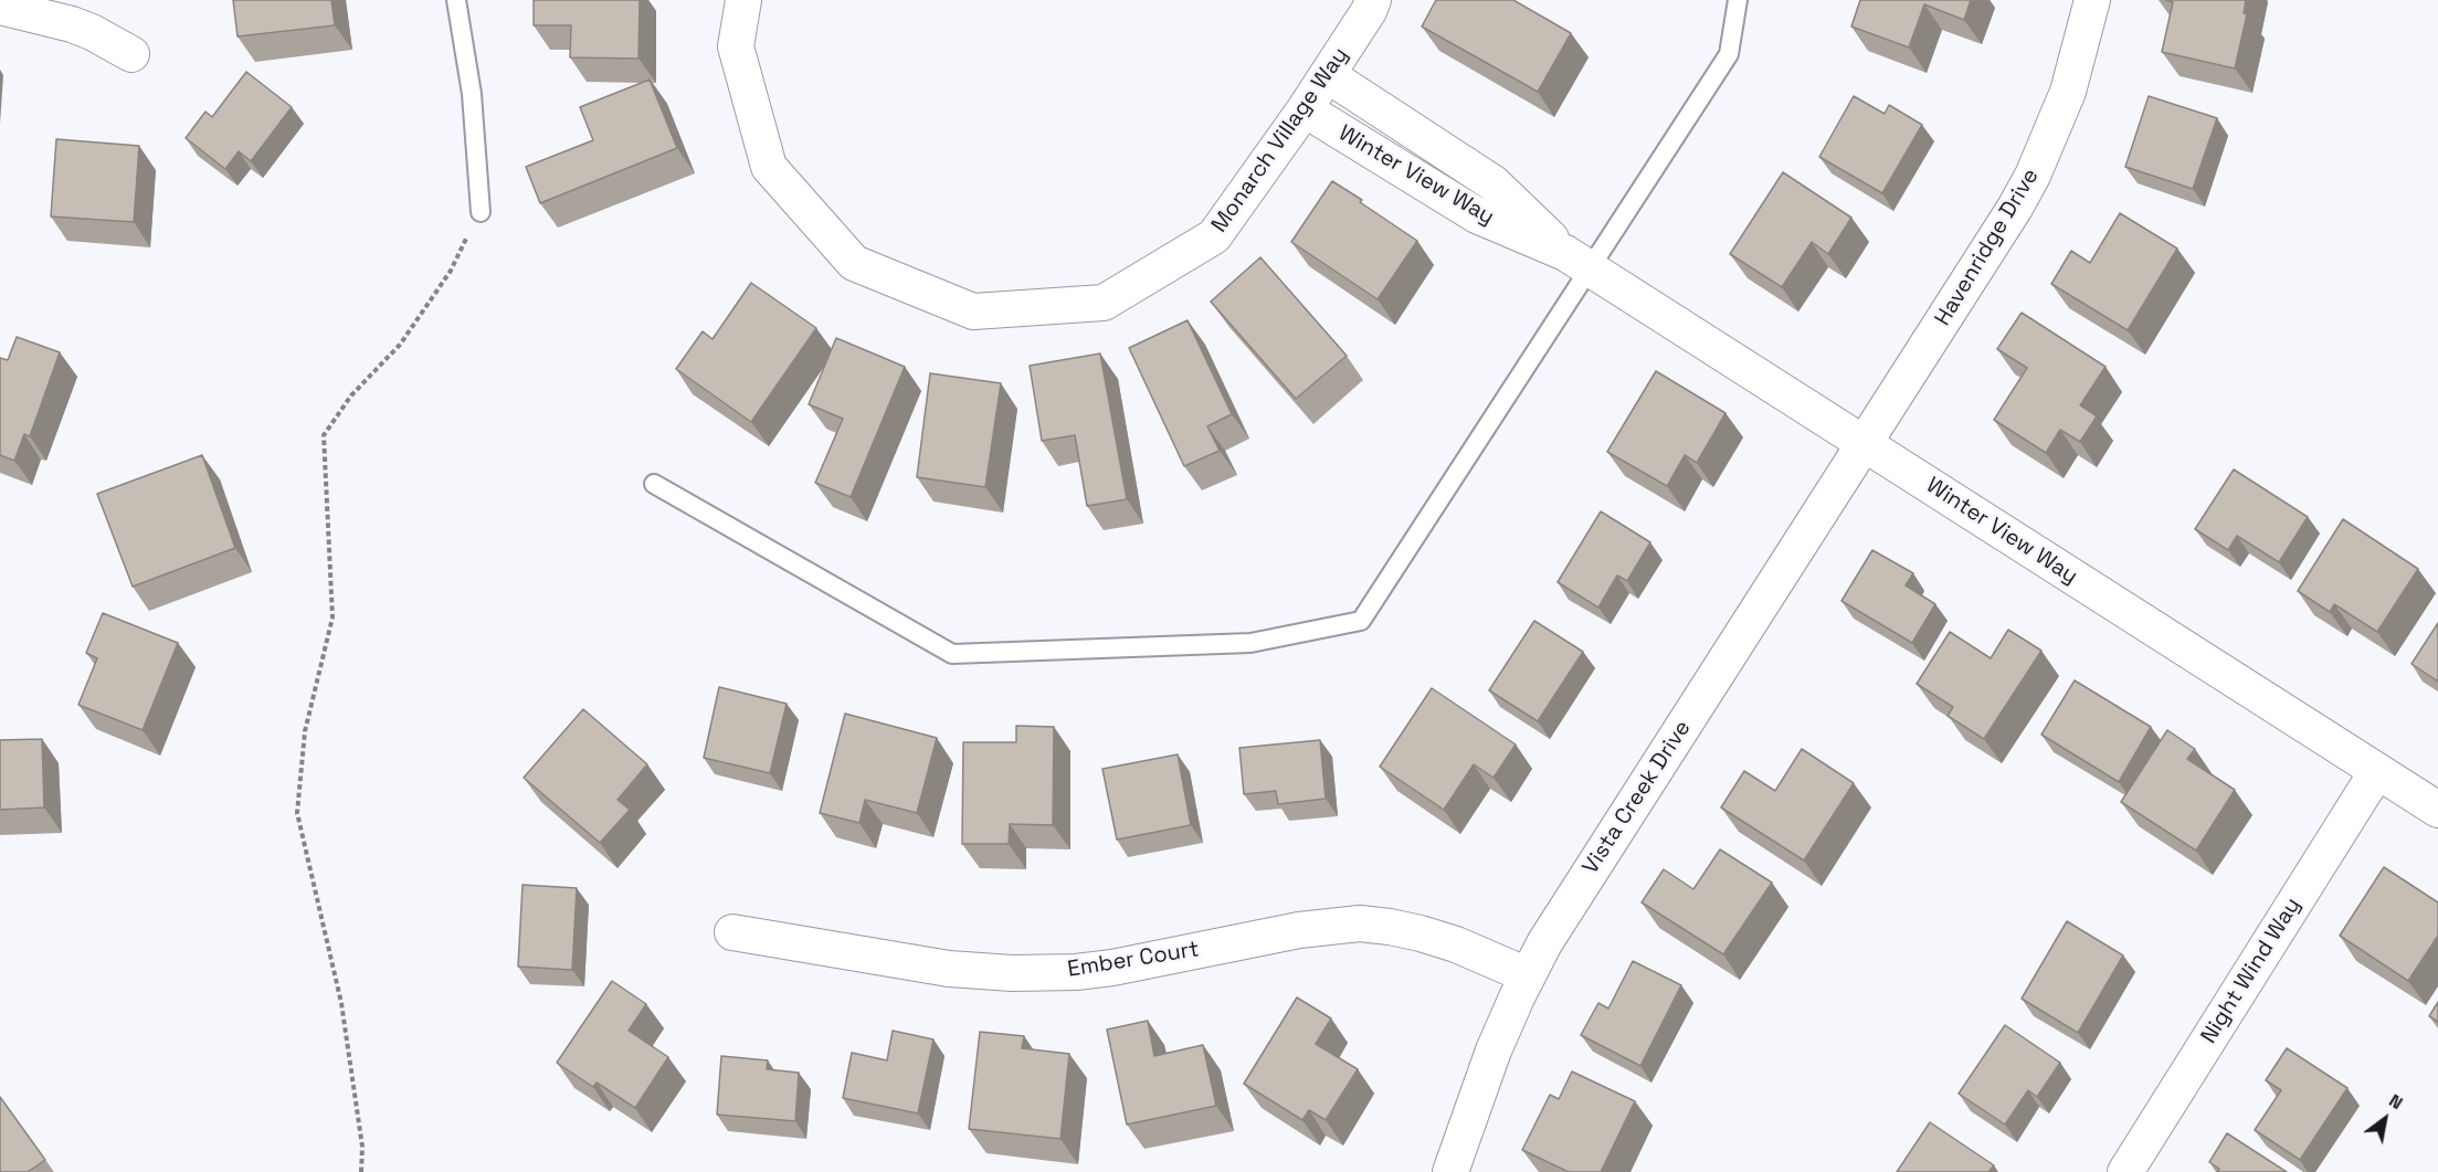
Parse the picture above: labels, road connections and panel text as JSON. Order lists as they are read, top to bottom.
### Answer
{
  "streets": {
    "street": [
      "Monarch Village Way",
      "Winter View Way",
      "Havenridge Drive",
      "Vista Creek Drive",
      "Ember Court",
      "Night Wind Way"
    ]
  },
  "crossings": [
    ["Monarch Village Way", "Winter View Way"],
    ["Winter View Way", "Havenridge Drive"],
    ["Winter View Way", "Vista Creek Drive"],
    ["Winter View Way", "Night Wind Way"],
    ["Havenridge Drive", "Vista Creek Drive"],
    ["Vista Creek Drive", "Ember Court"]
  ],
  "north": "top right"
}
